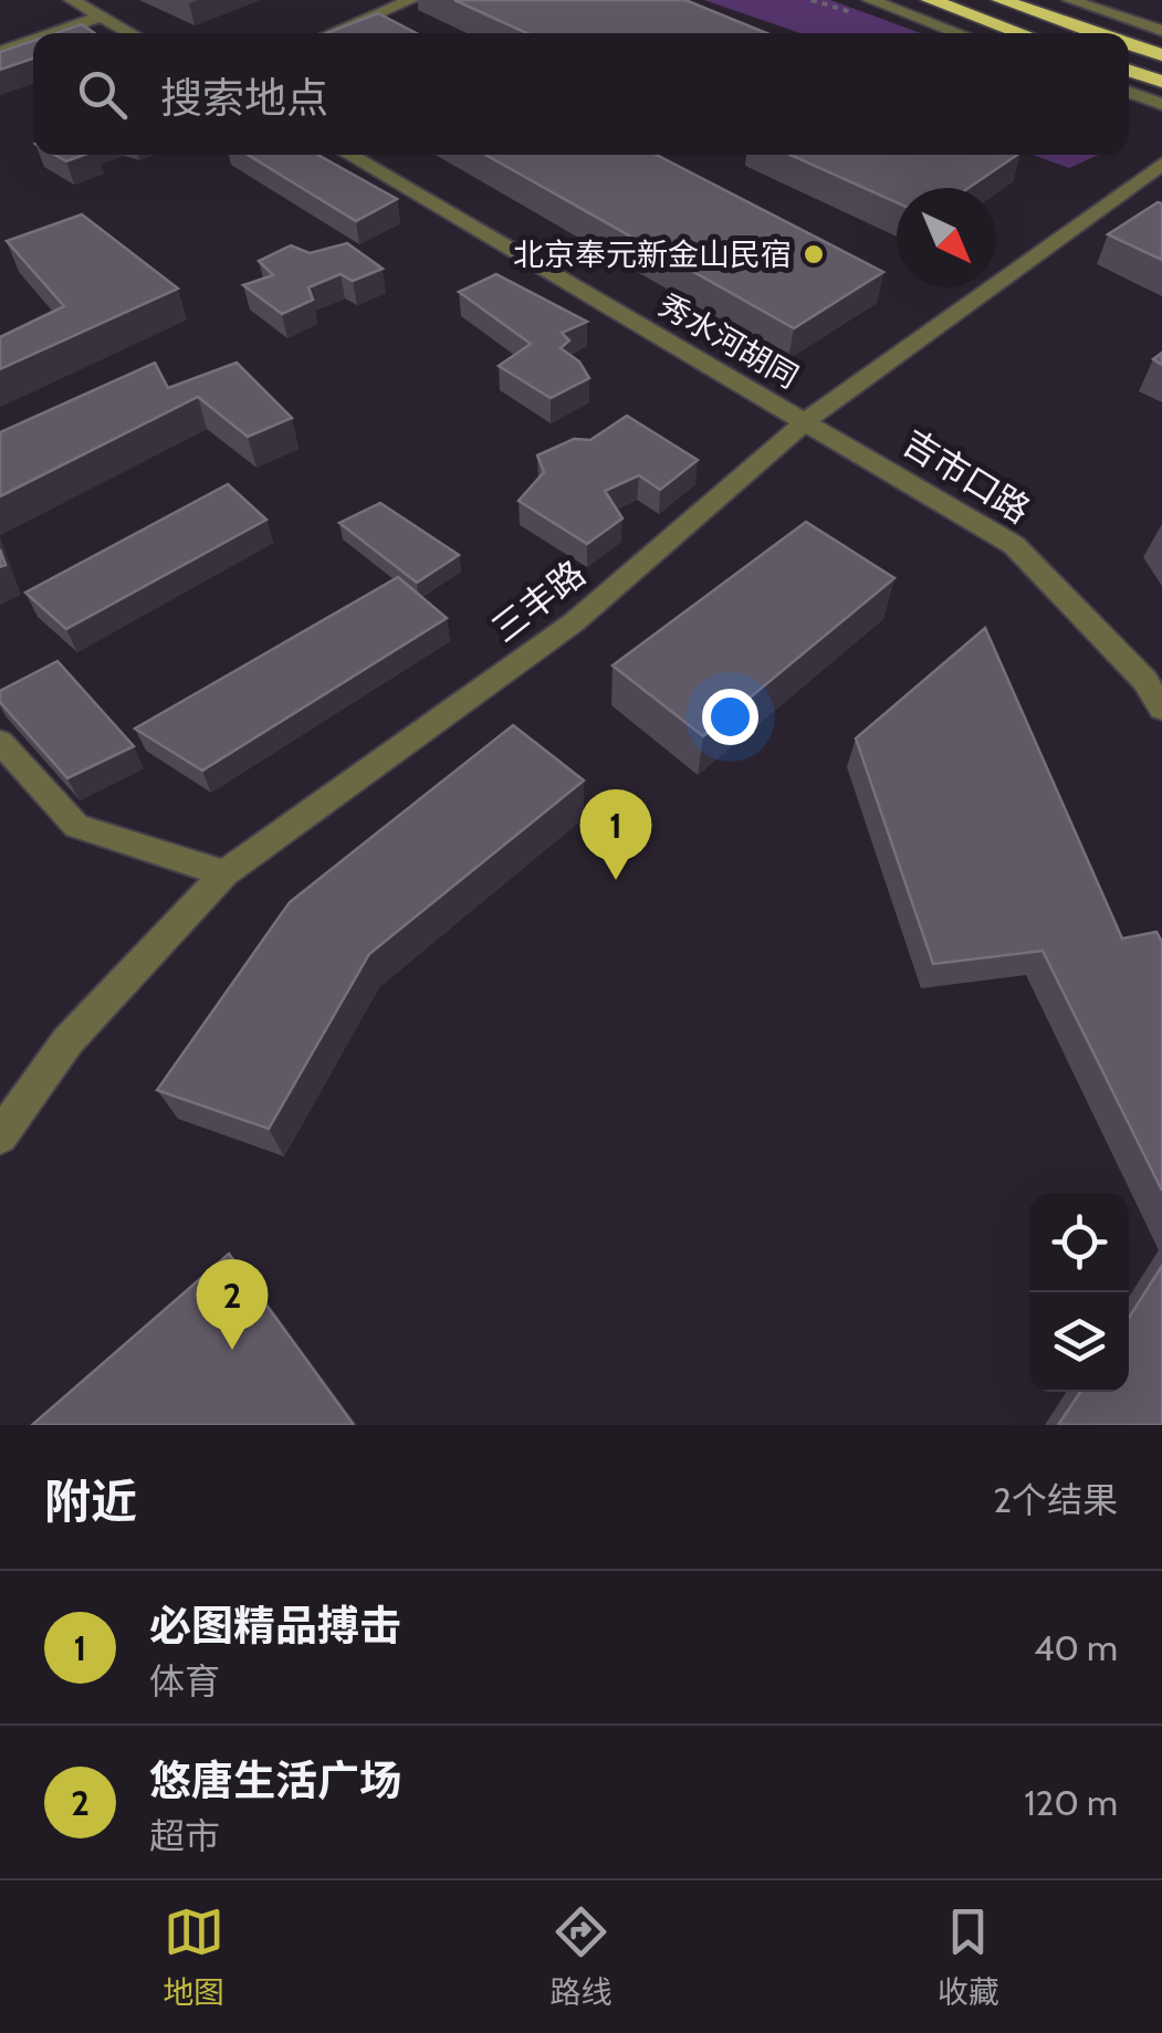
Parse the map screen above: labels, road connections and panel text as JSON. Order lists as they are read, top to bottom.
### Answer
{
  "streets": {
    "street": ["秀水河胡同", "吉市口路", "三丰路"]
  },
  "crossings": [
    ["秀水河胡同", "吉市口路"],
    ["秀水河胡同", "三丰路"],
    ["吉市口路", "三丰路"]
  ],
  "places": ["北京奉元新金山民宿"],
  "north": "bottom right",
  "page": {
    "search": "搜索地点",
    "pins": ["1", "2"],
    "heading": ["附近", "2个结果"],
    "list": [
      {
        "mark": "1",
        "name": "必图精品搏击",
        "note": "体育",
        "value": "40 m"
      },
      {
        "mark": "2",
        "name": "悠唐生活广场",
        "note": "超市",
        "value": "120 m"
      }
    ],
    "nav": ["地图", "路线", "收藏"]
  }
}
